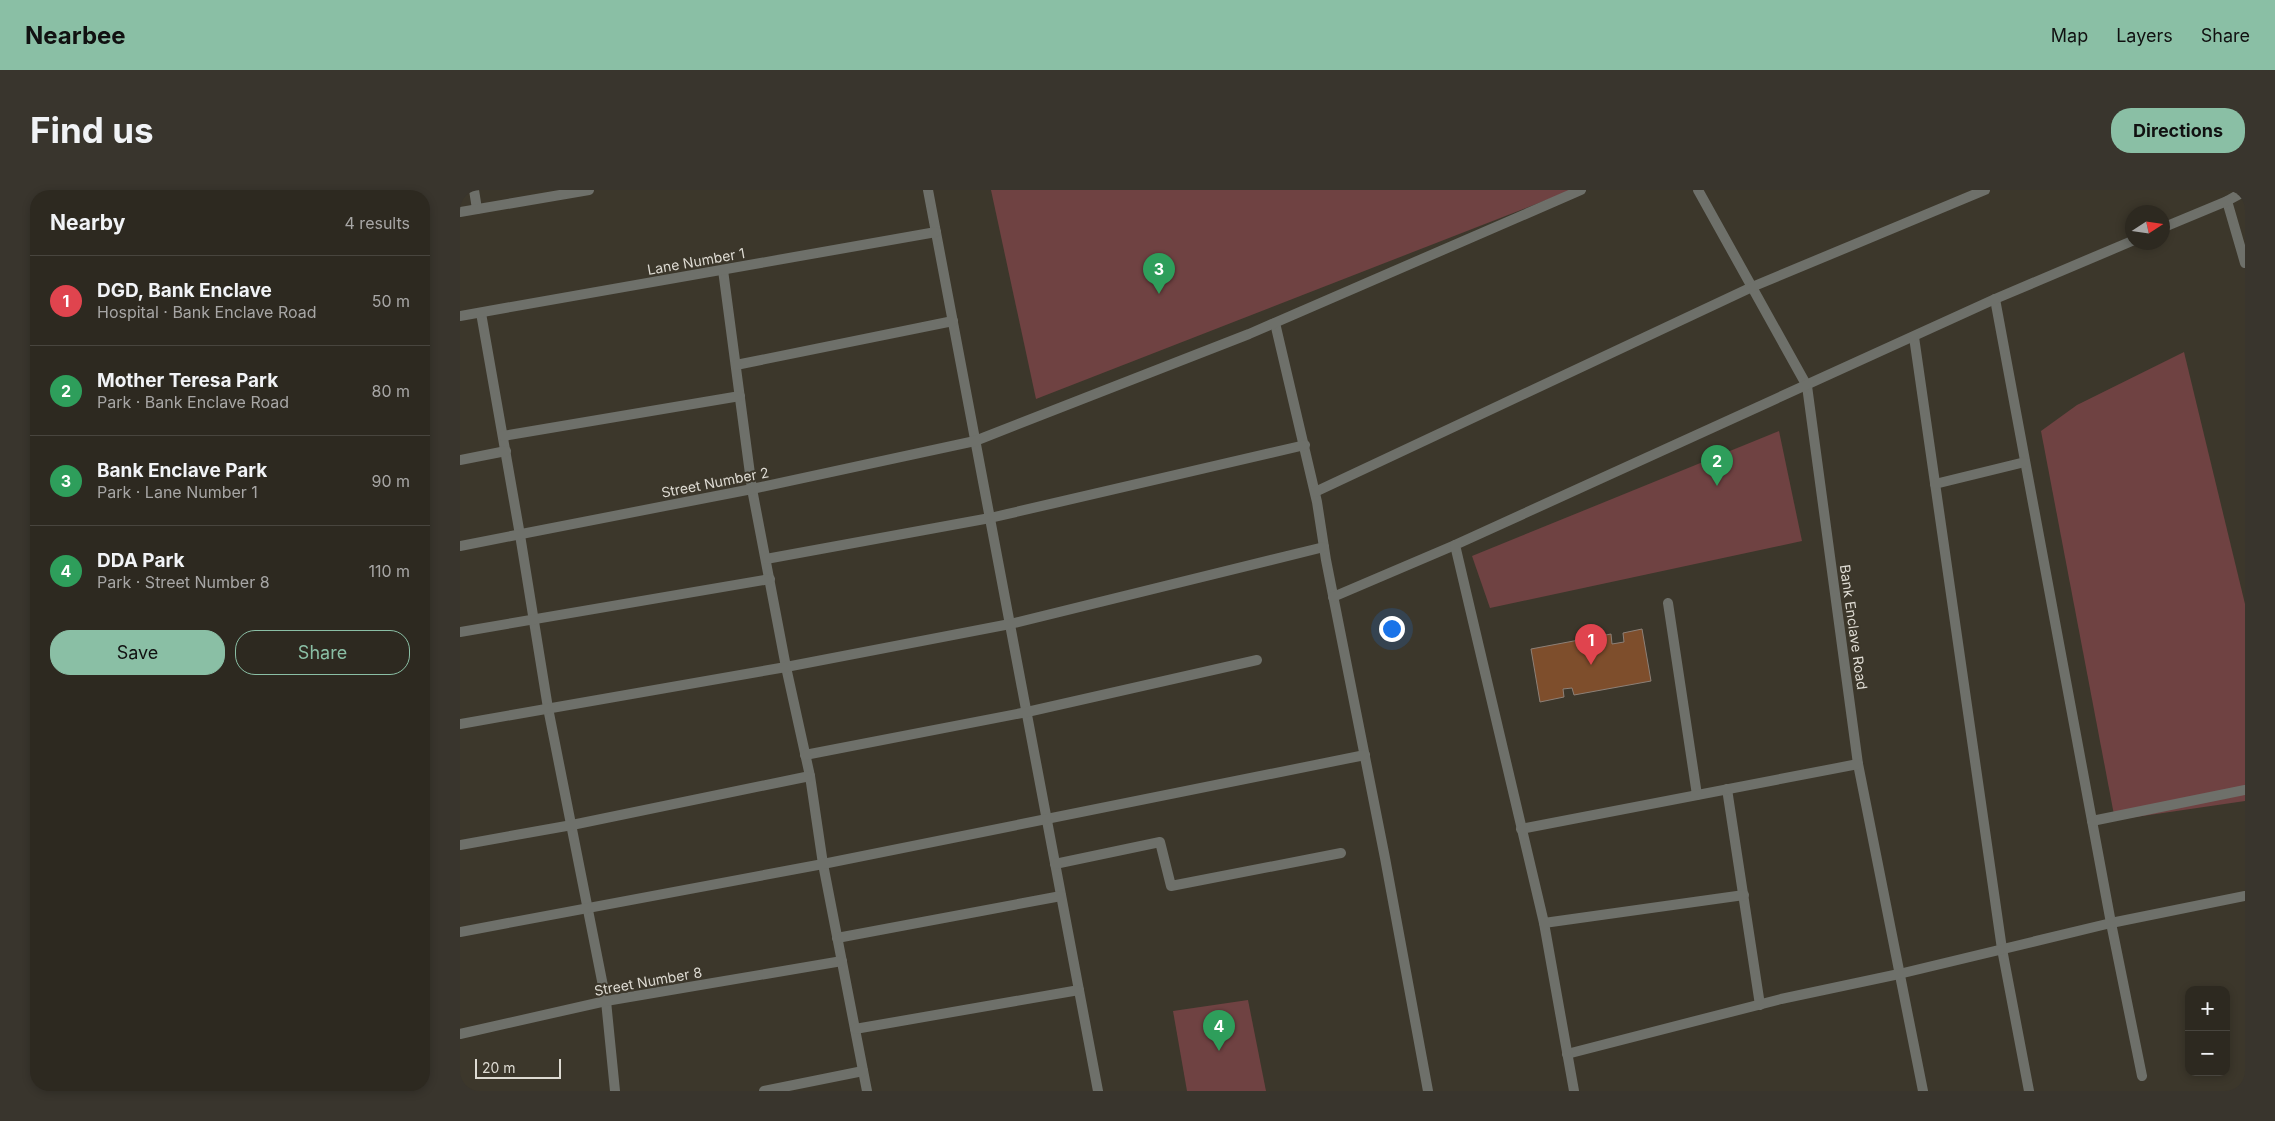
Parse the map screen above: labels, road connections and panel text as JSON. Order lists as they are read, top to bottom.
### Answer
{
  "streets": {
    "street": [
      "Lane Number 1",
      "Street Number 2",
      "Bank Enclave Road",
      "Street Number 8"
    ]
  },
  "scale_bar": "20 m",
  "north": "right",
  "page": {
    "header": "Nearbee",
    "nav": ["Map", "Layers", "Share"],
    "buttons": [
      "Directions",
      ["Save", "Share"]
    ],
    "title": "Find us",
    "heading": ["Nearby", "4 results"],
    "pins": [
      "3",
      "2",
      "1",
      "4"
    ],
    "list": [
      {
        "mark": "1",
        "name": "DGD, Bank Enclave",
        "note": "Hospital · Bank Enclave Road",
        "value": "50 m"
      },
      {
        "mark": "2",
        "name": "Mother Teresa Park",
        "note": "Park · Bank Enclave Road",
        "value": "80 m"
      },
      {
        "mark": "3",
        "name": "Bank Enclave Park",
        "note": "Park · Lane Number 1",
        "value": "90 m"
      },
      {
        "mark": "4",
        "name": "DDA Park",
        "note": "Park · Street Number 8",
        "value": "110 m"
      }
    ],
    "map_buttons": ["+", "−"],
    "scale": "20 m"
  }
}
